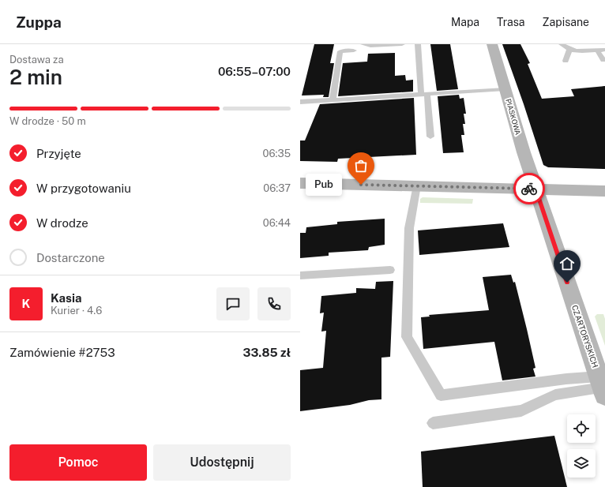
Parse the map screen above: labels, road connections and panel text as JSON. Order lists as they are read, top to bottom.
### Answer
{
  "streets": {
    "main road": ["PIASKOWA", "CZARTORYSKICH"]
  },
  "crossings": [
    ["PIASKOWA", "CZARTORYSKICH"]
  ],
  "places": ["Pub"],
  "page": {
    "header": "Zuppa",
    "nav": ["Mapa", "Trasa", "Zapisane"],
    "heading": ["2 min", "Dostawa za", "06:55–07:00"],
    "panel": [
      "Kasia",
      "Kurier · 4.6",
      "Zamówienie #2753",
      "33.85 zł"
    ],
    "bar": "W drodze · 50 m",
    "list": [
      ["Przyjęte", "06:35"],
      ["W przygotowaniu", "06:37"],
      ["W drodze", "06:44"],
      "Dostarczone"
    ],
    "bubble": "Pub",
    "round": "K",
    "buttons": ["Pomoc", "Udostępnij"]
  }
}
